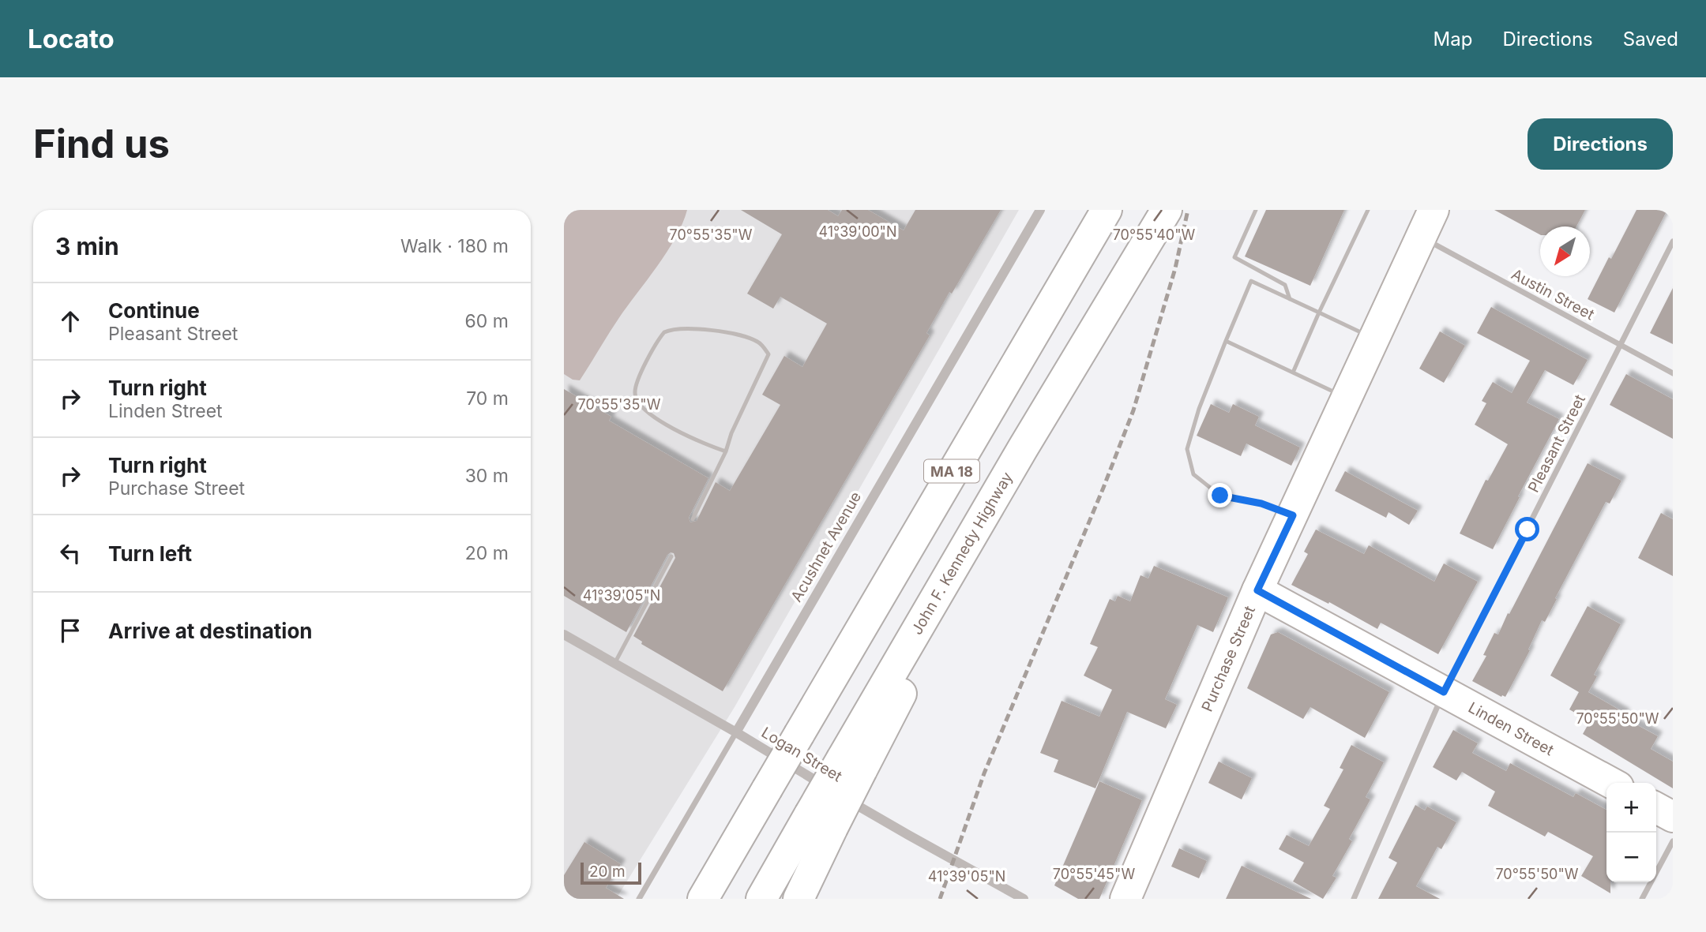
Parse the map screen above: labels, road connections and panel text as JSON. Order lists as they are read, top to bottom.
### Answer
{
  "streets": {
    "main road": [
      "MA 18",
      "John F. Kennedy Highway",
      "Purchase Street",
      "Linden Street"
    ],
    "street": [
      "Austin Street",
      "Pleasant Street",
      "Acushnet Avenue",
      "Logan Street"
    ]
  },
  "crossings": [
    ["Austin Street", "Pleasant Street"],
    ["Austin Street", "Purchase Street"],
    ["Pleasant Street", "Linden Street"],
    ["Acushnet Avenue", "Logan Street"],
    ["Purchase Street", "Linden Street"]
  ],
  "scale_bar": "20 m",
  "north": "bottom left",
  "page": {
    "header": "Locato",
    "nav": ["Map", "Directions", "Saved"],
    "buttons": "Directions",
    "title": "Find us",
    "heading": ["3 min", "Walk · 180 m"],
    "list": [
      ["Continue", "Pleasant Street", "60 m"],
      ["Turn right", "Linden Street", "70 m"],
      ["Turn right", "Purchase Street", "30 m"],
      ["Turn left", "20 m"],
      "Arrive at destination"
    ],
    "map_buttons": ["+", "−"],
    "scale": "20 m"
  },
  "coordinates": [
    "41°39'00\"N",
    "70°55'35\"W",
    "70°55'40\"W",
    "41°39'05\"N",
    "70°55'50\"W",
    "70°55'45\"W"
  ]
}
